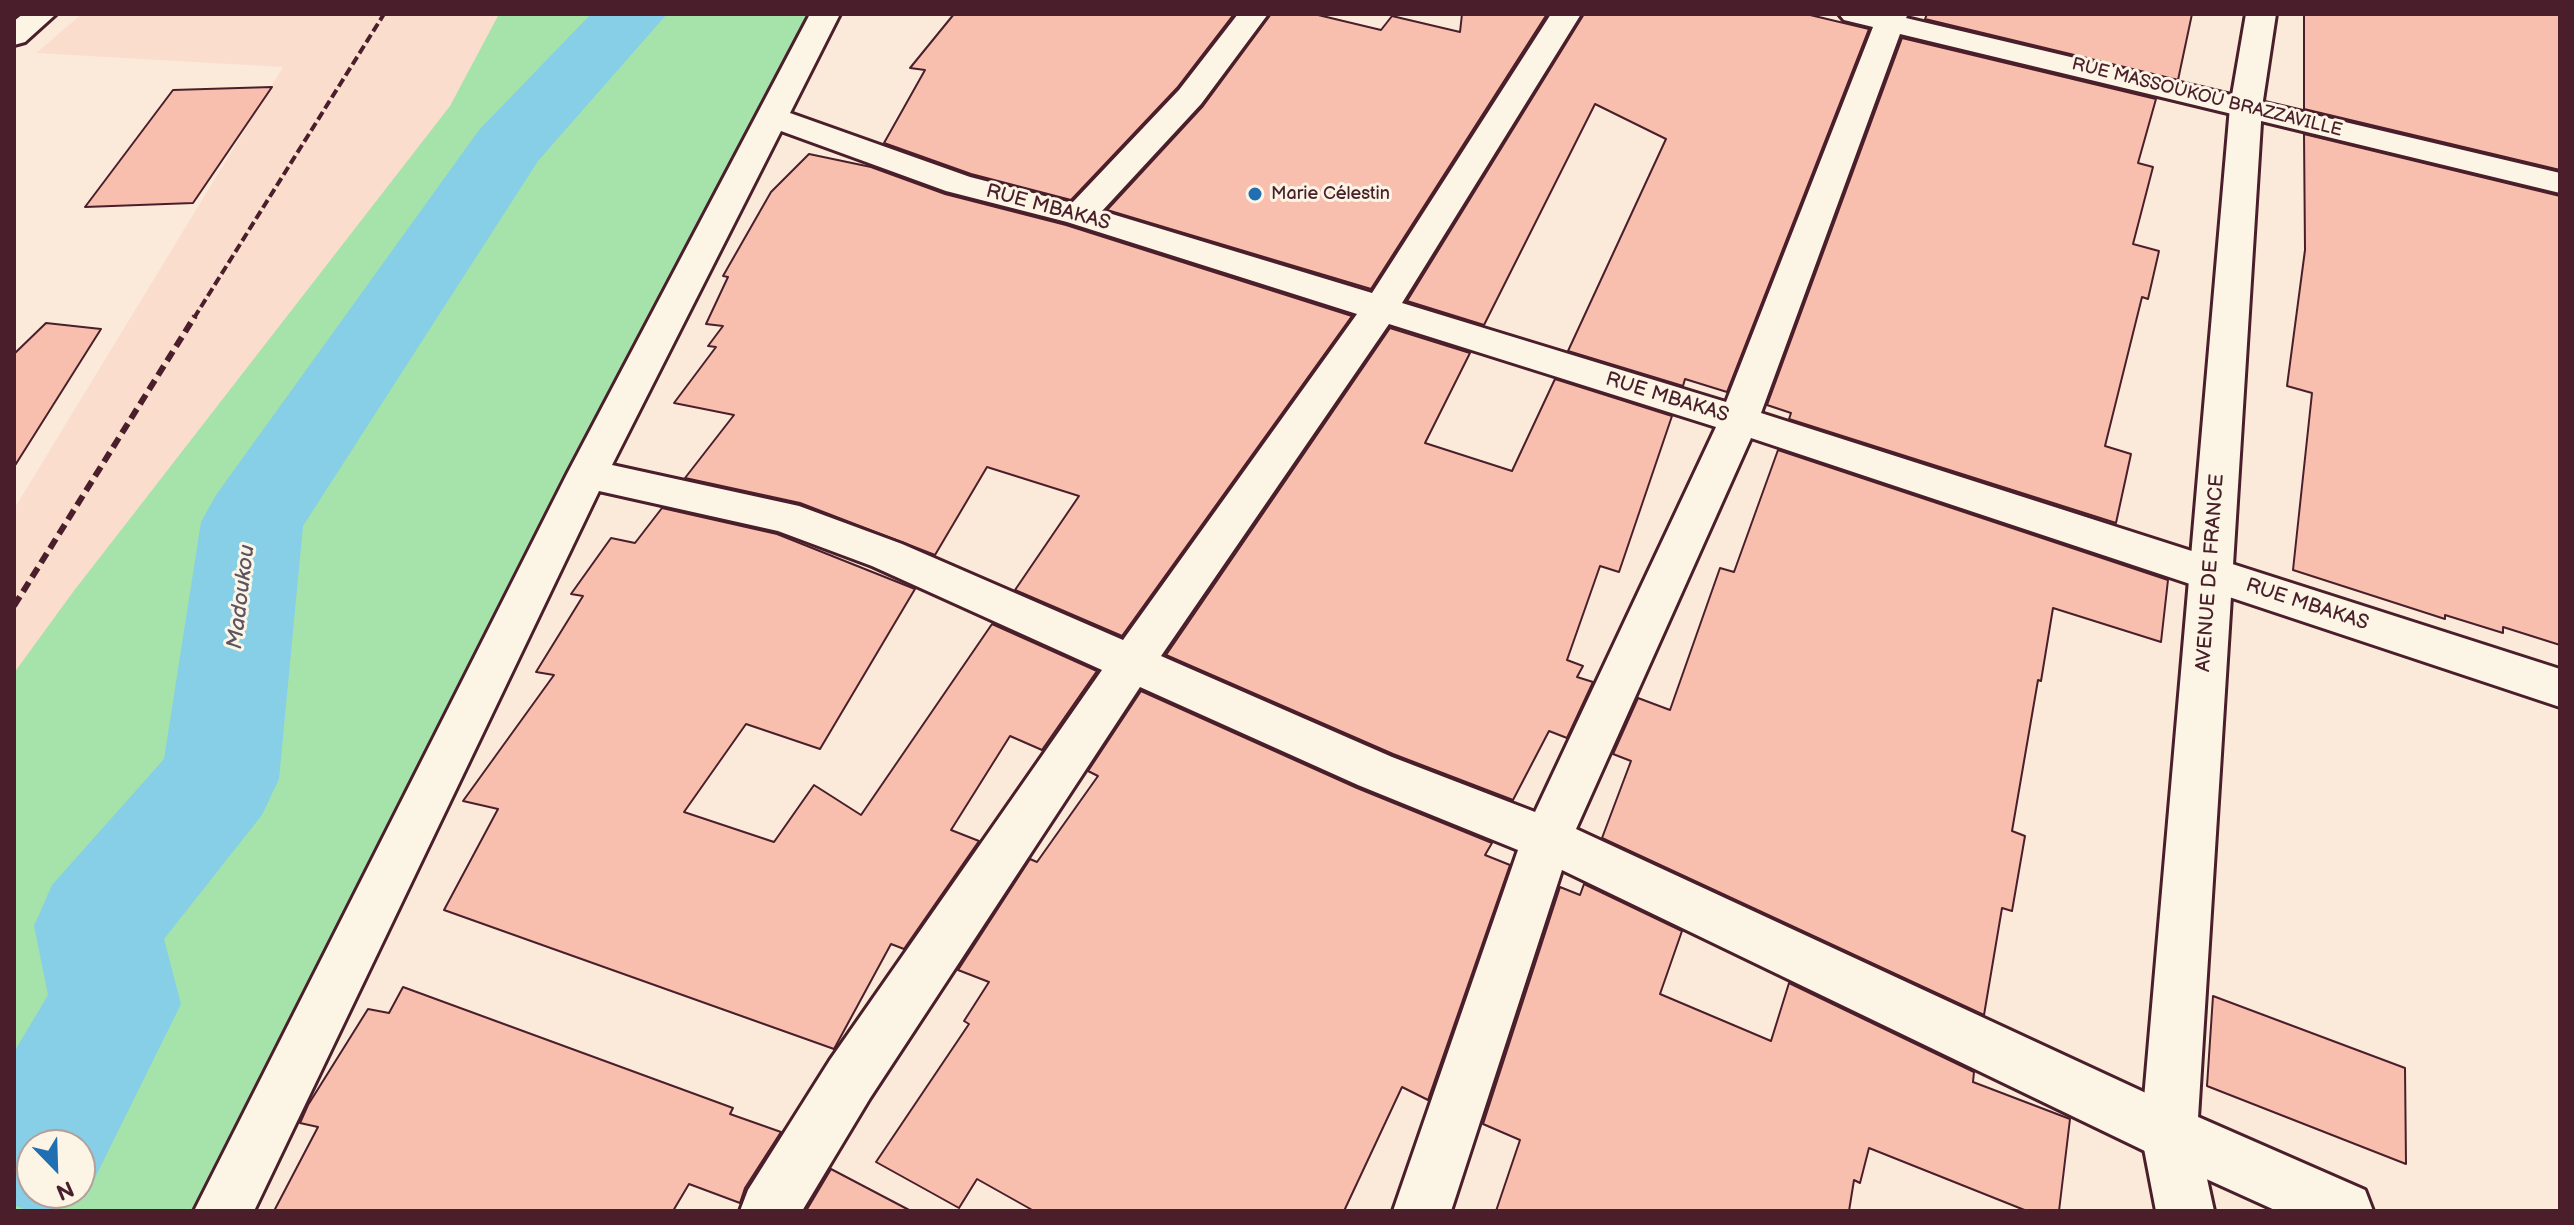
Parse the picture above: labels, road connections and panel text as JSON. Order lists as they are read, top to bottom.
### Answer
{
  "streets": {
    "street": ["RUE MASSOUKOU BRAZZAVILLE", "RUE MBAKAS", "AVENUE DE FRANCE"]
  },
  "crossings": [
    ["RUE MASSOUKOU BRAZZAVILLE", "AVENUE DE FRANCE"],
    ["RUE MBAKAS", "AVENUE DE FRANCE"]
  ],
  "water": ["Madoukou"],
  "places": ["Marie Célestin"],
  "north": "bottom right"
}
